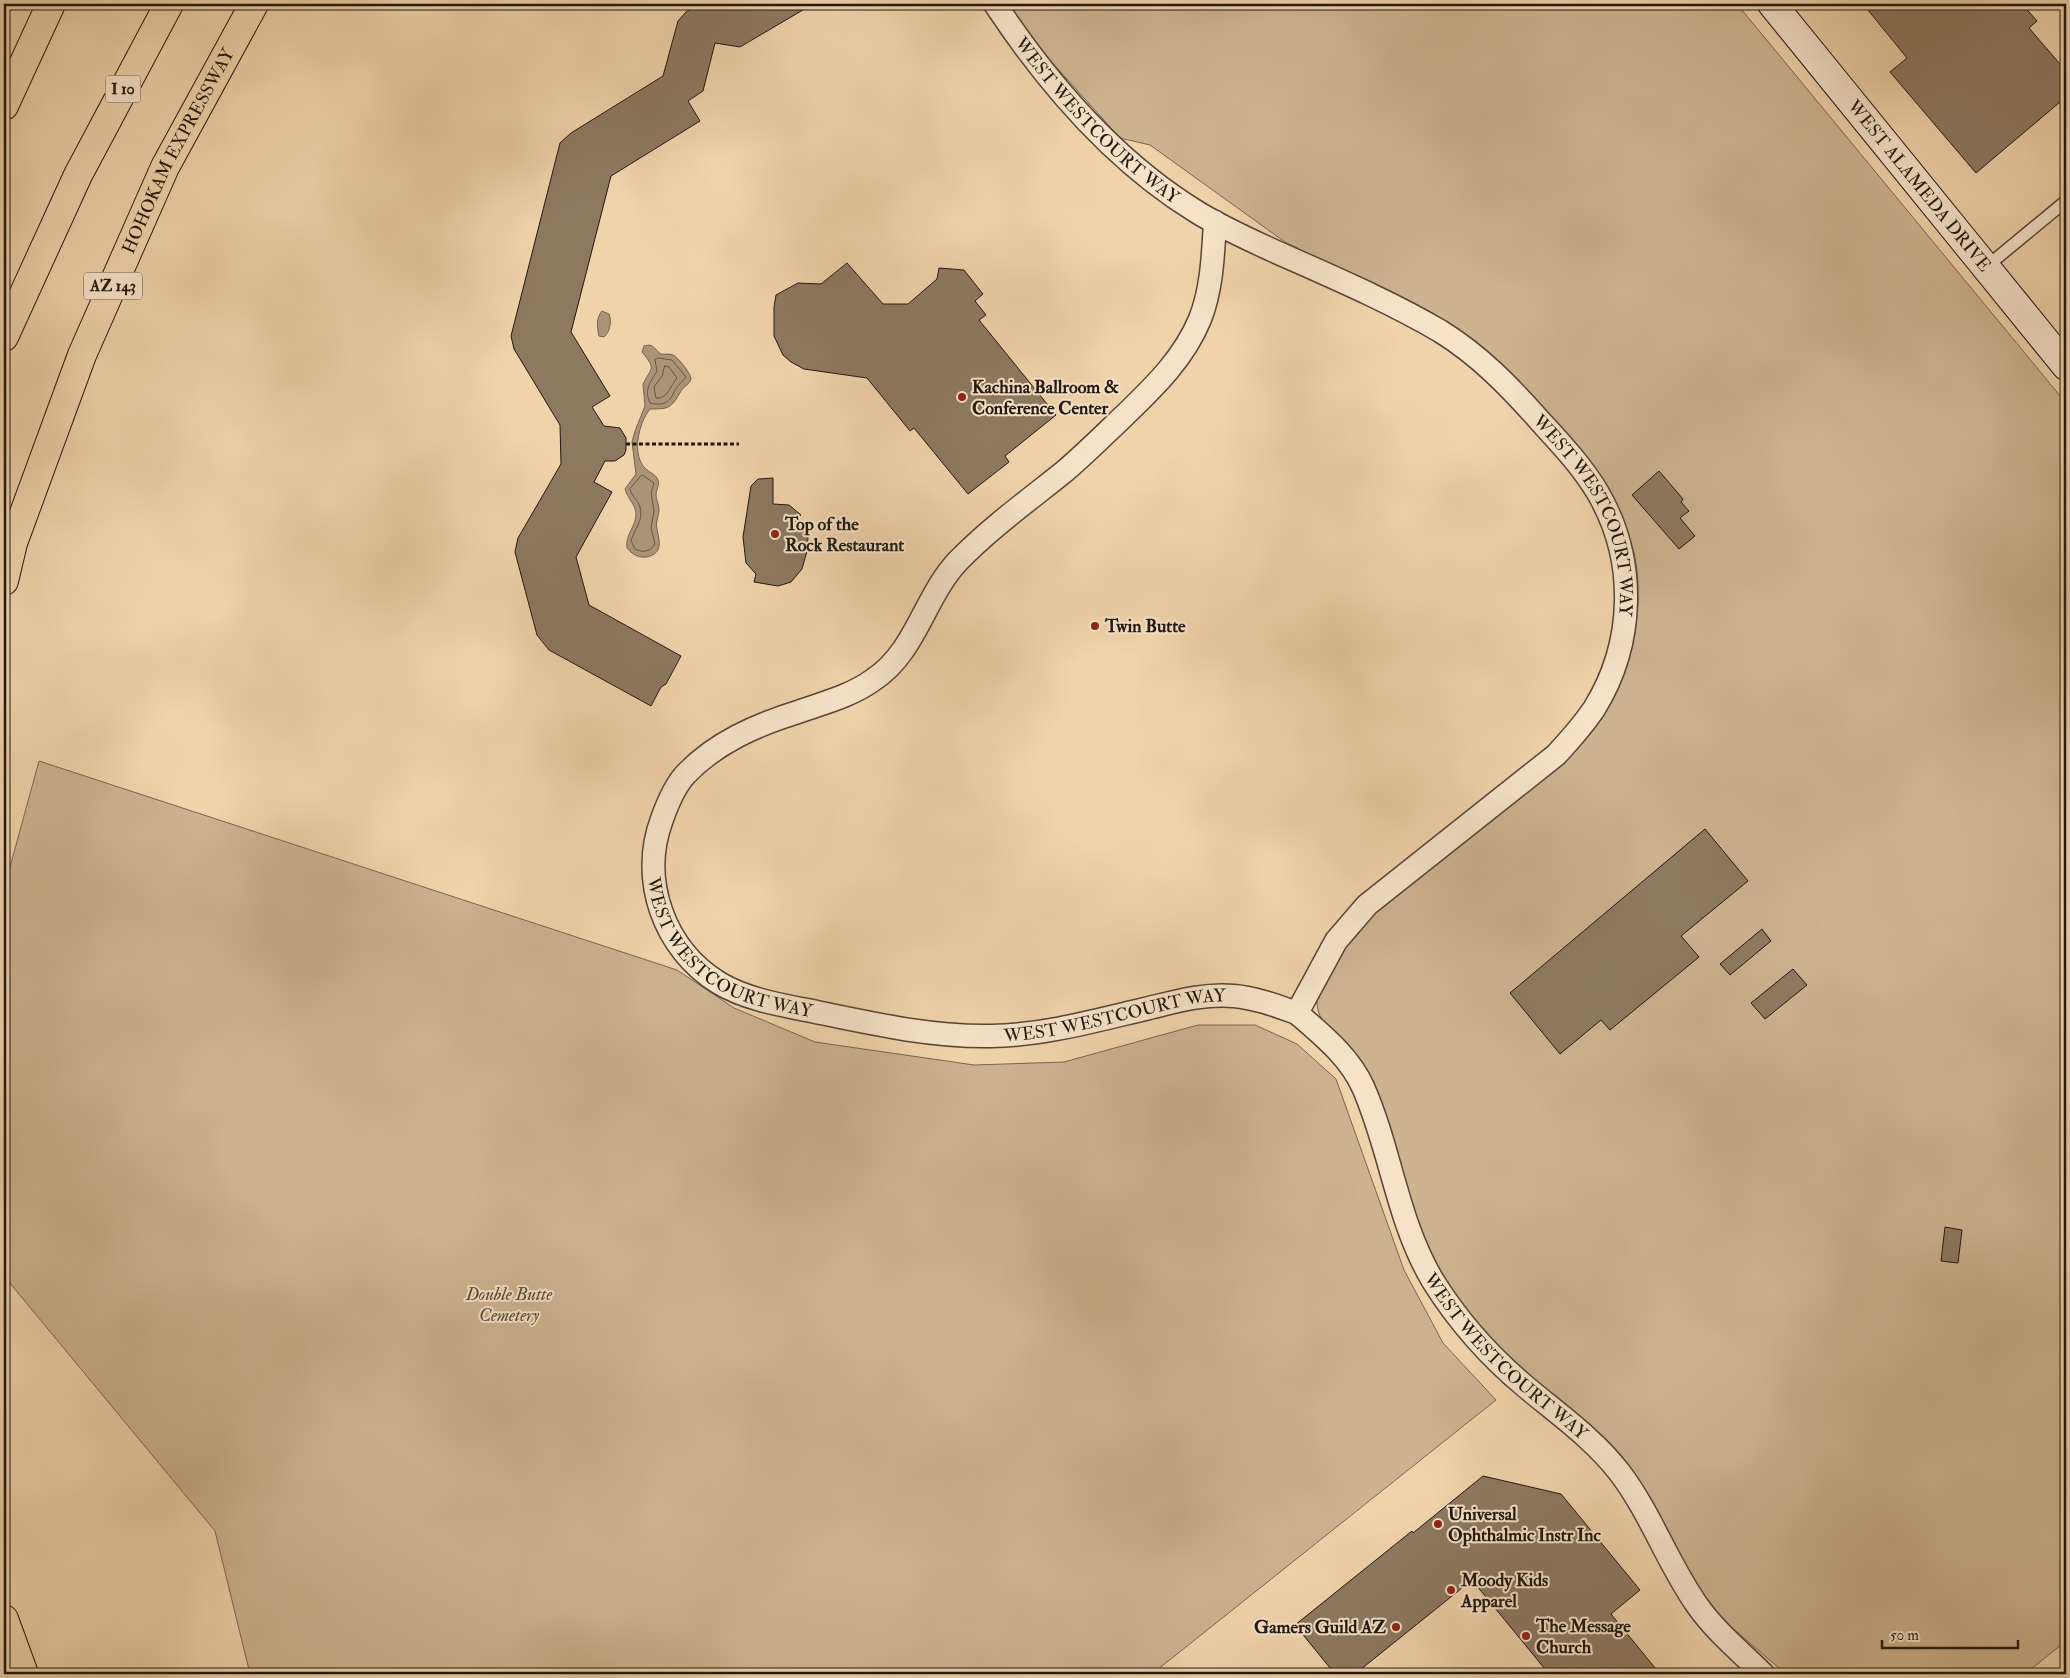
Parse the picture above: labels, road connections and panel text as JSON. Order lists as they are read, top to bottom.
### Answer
{
  "streets": {
    "highway": ["I 10", "HOHOKAM EXPRESSWAY", "AZ 143"],
    "street": ["WEST WESTCOURT WAY", "WEST ALAMEDA DRIVE"]
  },
  "parks": ["Double Butte Cemetery"],
  "places": [
    "Kachina Ballroom & Conference Center",
    "Top of the Rock Restaurant",
    "Twin Butte",
    "Universal Ophthalmic Instr Inc",
    "Moody Kids Apparel",
    "Gamers Guild AZ",
    "The Message Church"
  ],
  "scale_bar": "50 m"
}
